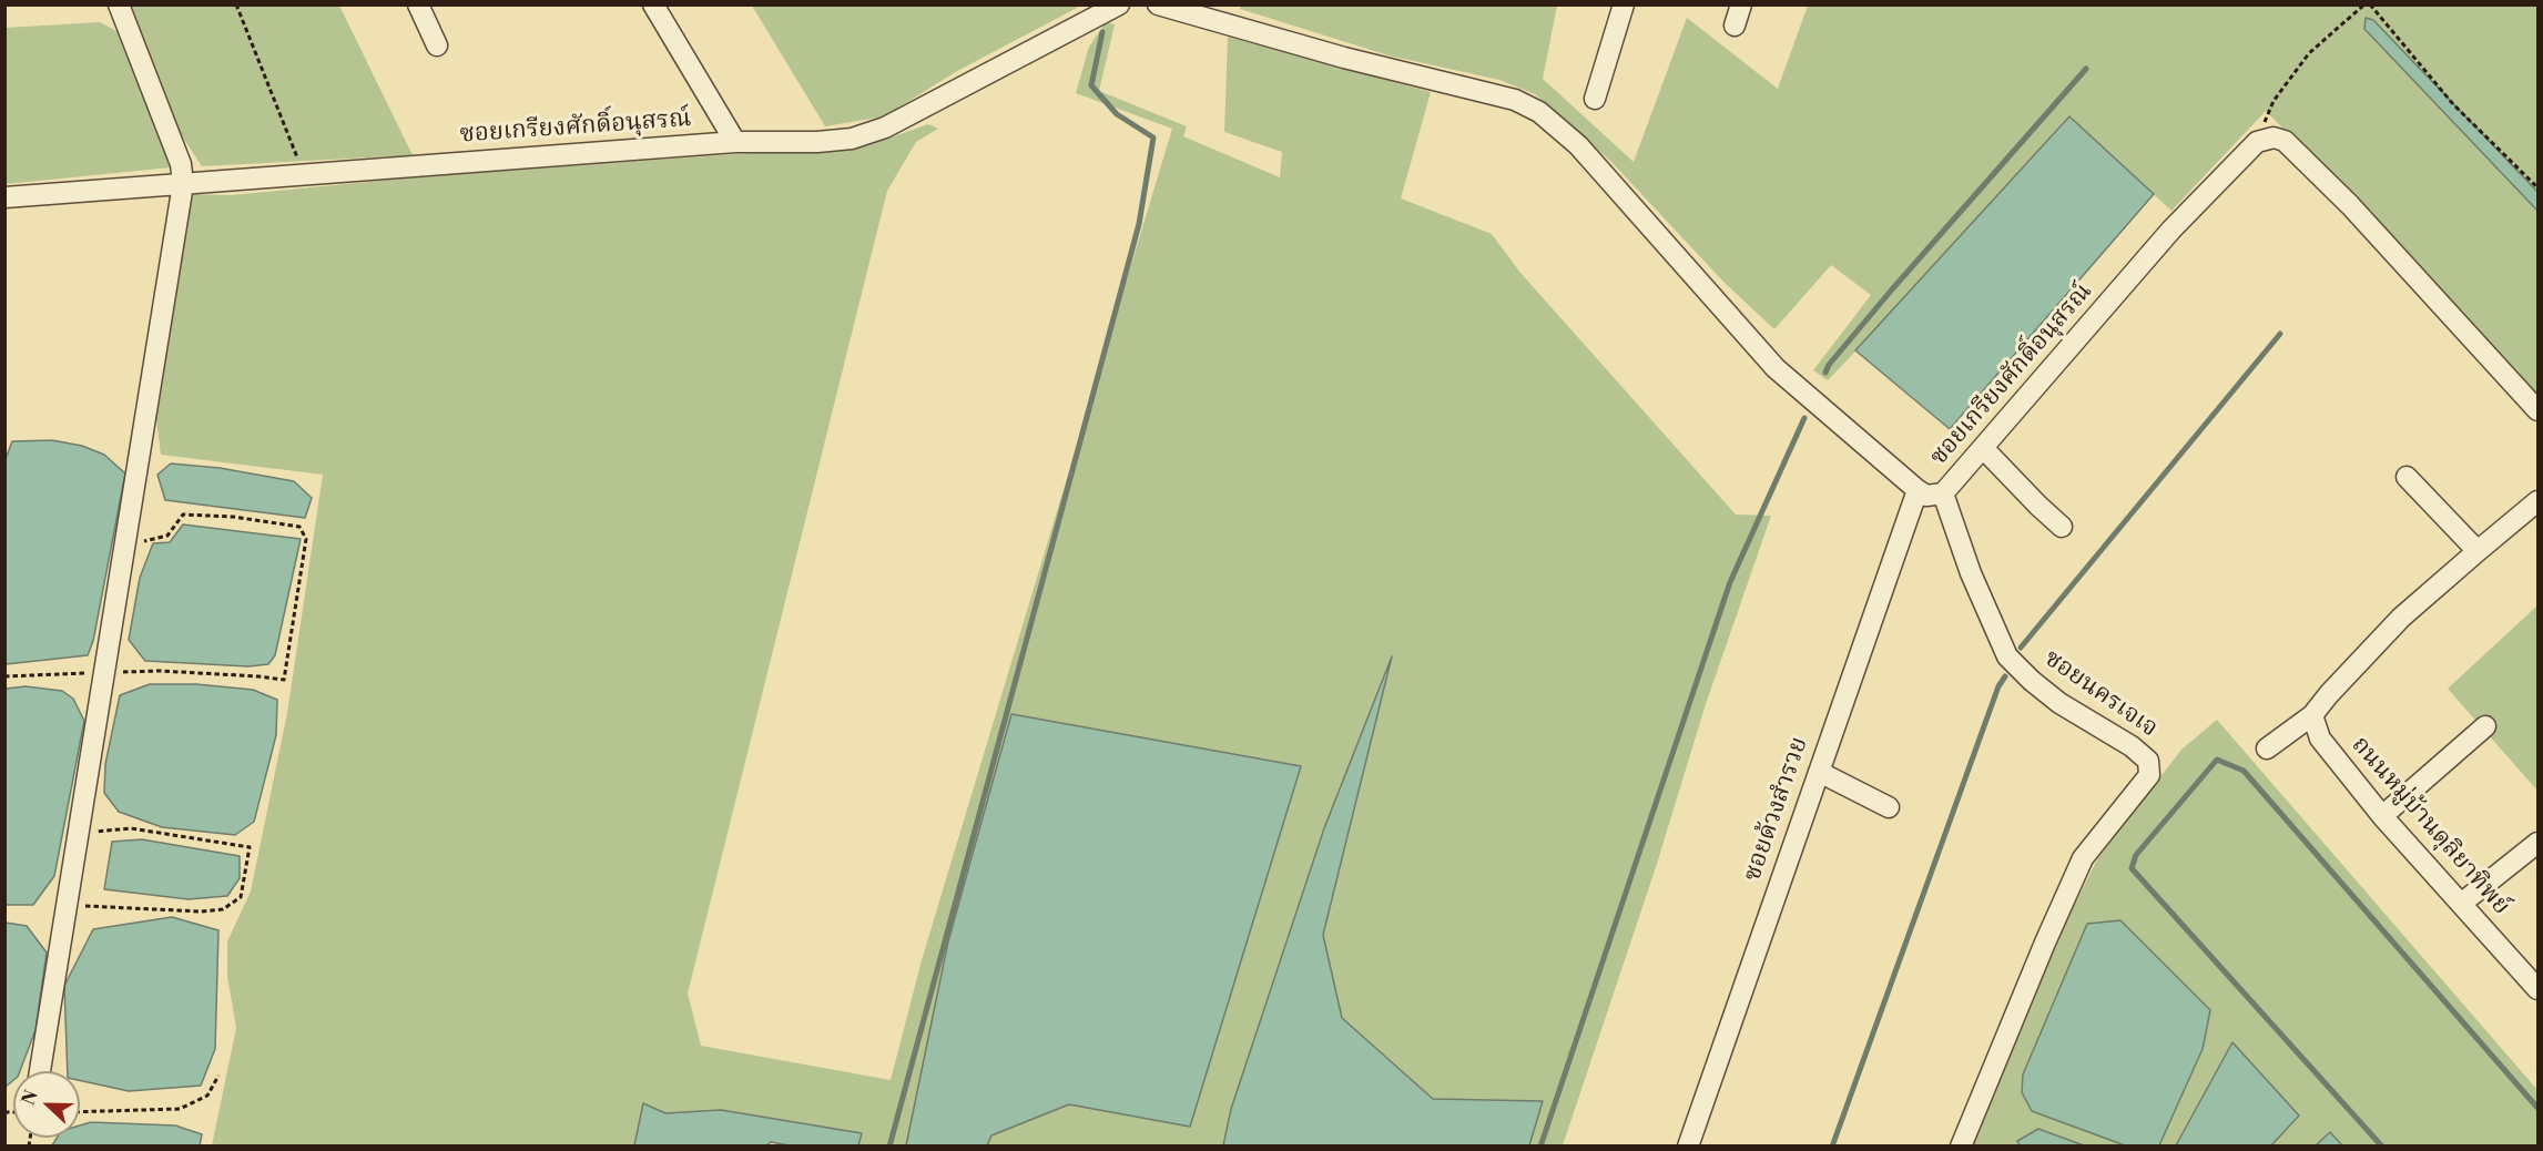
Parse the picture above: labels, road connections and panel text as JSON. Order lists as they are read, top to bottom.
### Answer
{
  "streets": {
    "street": [
      "ซอยเกรียงศักดิ์อนุสรณ์",
      "ซอยนครเจเจ",
      "ซอยด้วงสำรวย",
      "ถนนหมู่บ้านดุลิยาทิพย์"
    ]
  },
  "crossings": [
    ["ซอยเกรียงศักดิ์อนุสรณ์", "ซอยนครเจเจ"],
    ["ซอยเกรียงศักดิ์อนุสรณ์", "ซอยด้วงสำรวย"]
  ],
  "north": "left"
}
